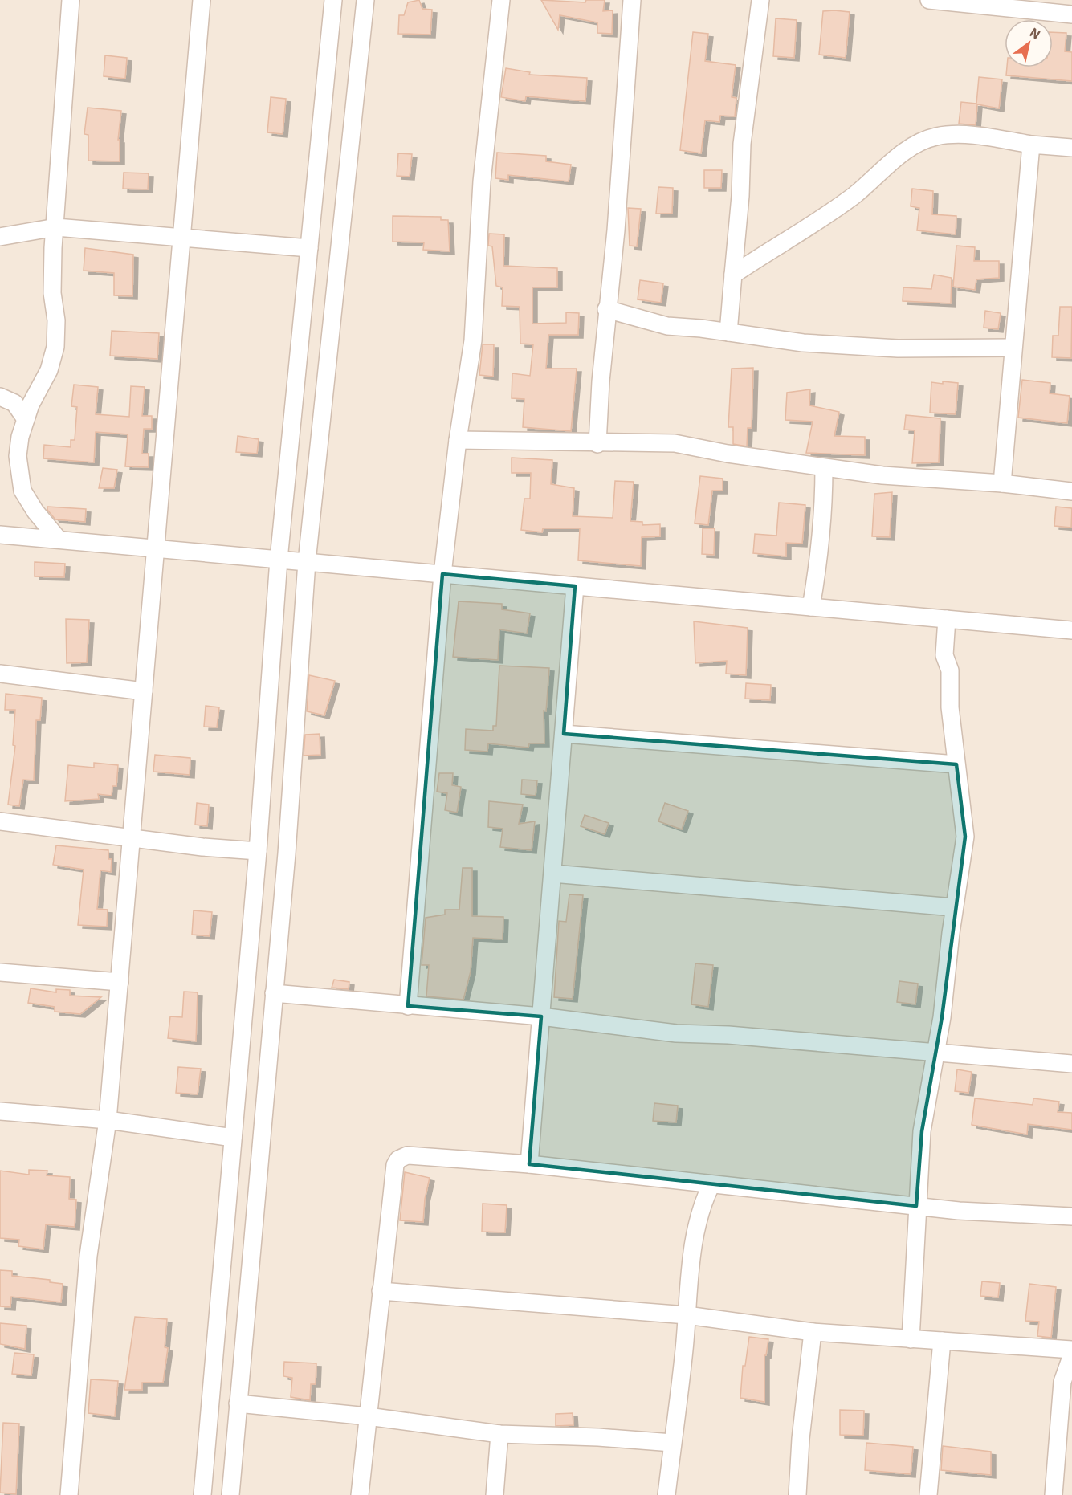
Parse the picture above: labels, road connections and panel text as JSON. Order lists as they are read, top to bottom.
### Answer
{
  "north": "top right"
}
